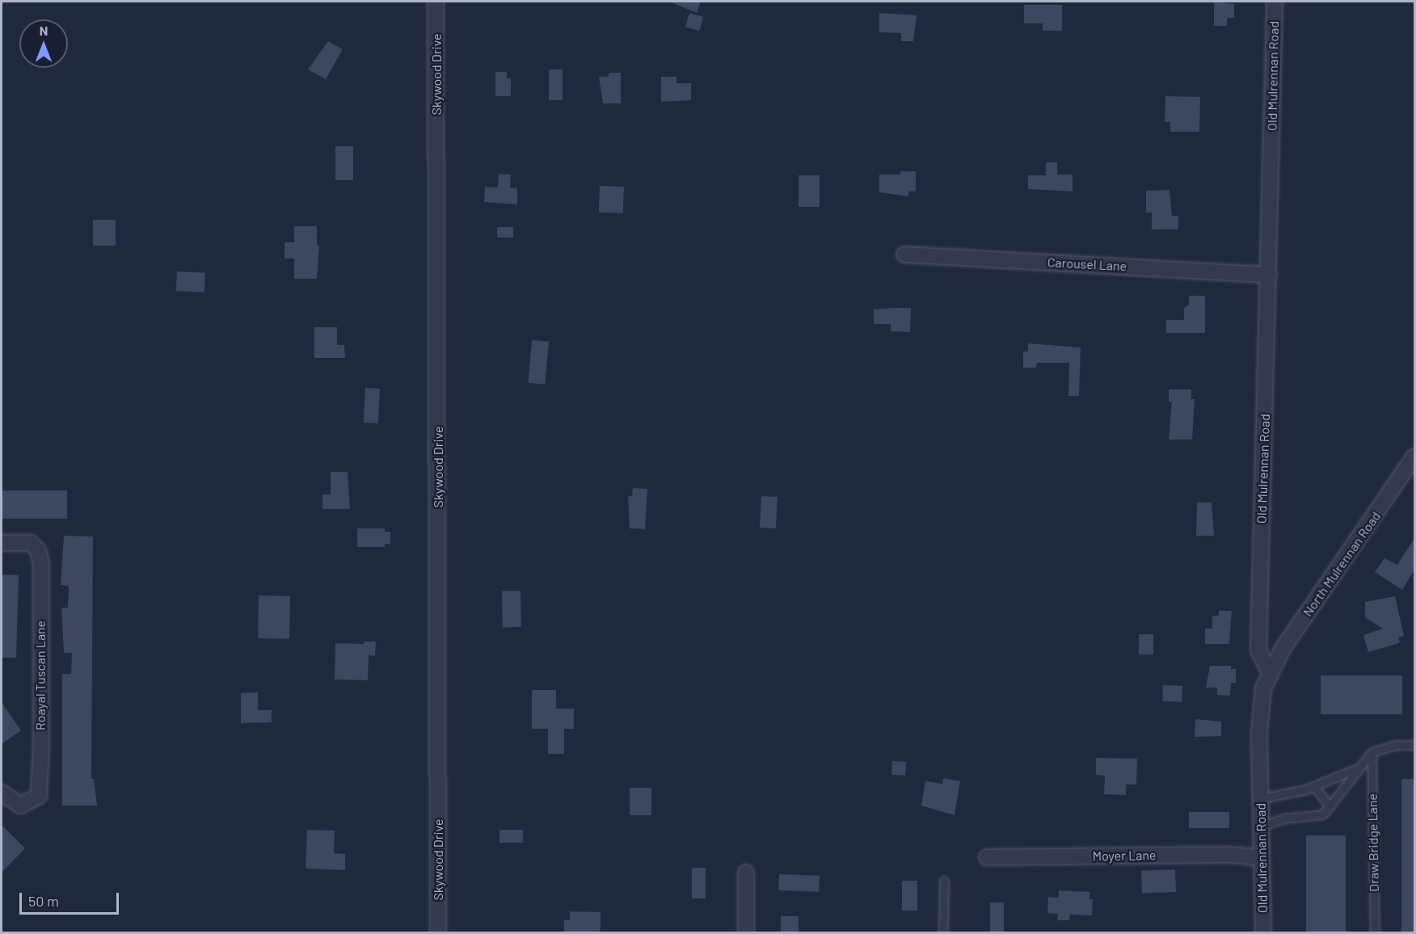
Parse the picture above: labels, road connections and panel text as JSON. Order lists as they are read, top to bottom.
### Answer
{
  "streets": {
    "street": [
      "Skywood Drive",
      "Old Mulrennan Road",
      "Carousel Lane",
      "North Mulrennan Road",
      "Roayal Tuscan Lane",
      "Moyer Lane"
    ],
    "lane": ["Draw Bridge Lane"]
  },
  "crossings": [
    ["Old Mulrennan Road", "Carousel Lane"],
    ["Old Mulrennan Road", "North Mulrennan Road"],
    ["Old Mulrennan Road", "Moyer Lane"]
  ],
  "scale_bar": "50 m",
  "north": "top"
}
